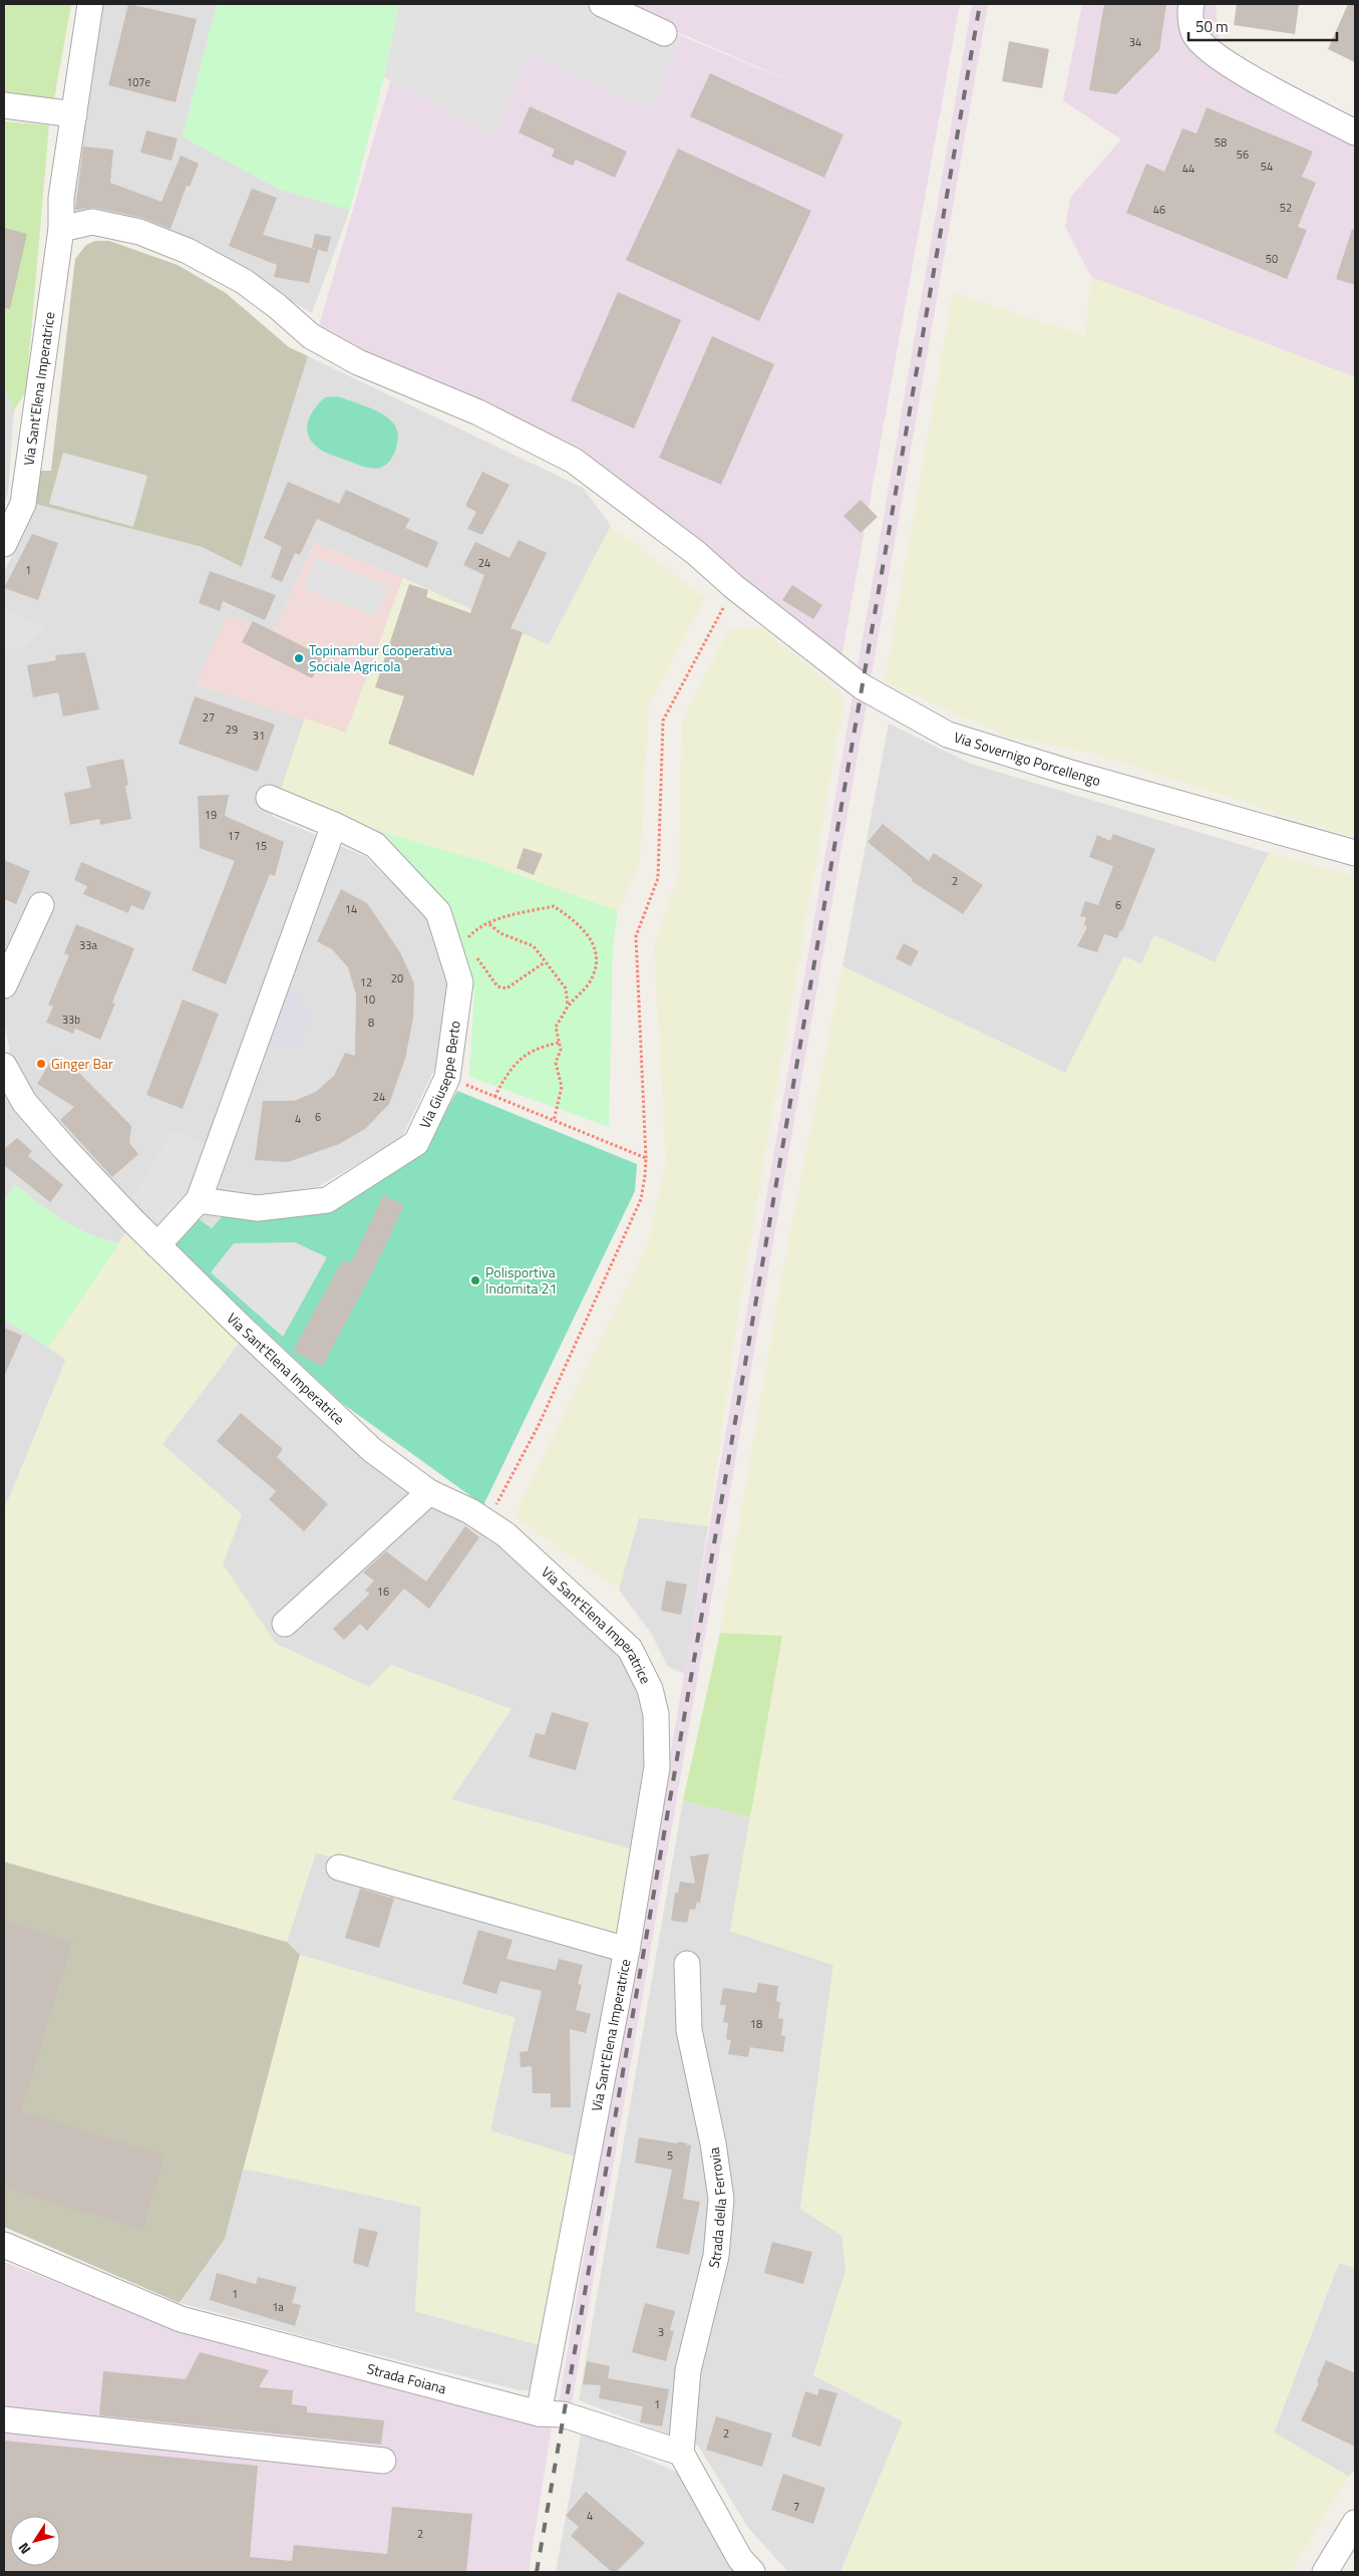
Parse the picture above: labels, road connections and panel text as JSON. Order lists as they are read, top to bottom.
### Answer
{
  "streets": {
    "street": [
      "Via Sant'Elena Imperatrice",
      "Via Sovernigo Porcellengo",
      "Via Giuseppe Berto",
      "Strada della Ferrovia",
      "Strada Foiana"
    ]
  },
  "crossings": [
    ["Via Sant'Elena Imperatrice", "Via Sovernigo Porcellengo"],
    ["Via Sant'Elena Imperatrice", "Strada Foiana"],
    ["Strada della Ferrovia", "Strada Foiana"]
  ],
  "places": ["Topinambur Cooperativa Sociale Agricola", "Ginger Bar", "Polisportiva Indomita 21"],
  "house_numbers": [
    "34",
    "107e",
    "58",
    "56",
    "54",
    "44",
    "52",
    "46",
    "50",
    "24",
    "1",
    "27",
    "29",
    "31",
    "19",
    "17",
    "15",
    "2",
    "6",
    "14",
    "33a",
    "20",
    "12",
    "10",
    "33b",
    "8",
    "24",
    "6",
    "4",
    "16",
    "18",
    "5",
    "1",
    "1a",
    "3",
    "1",
    "2",
    "7",
    "4",
    "2"
  ],
  "scale_bar": "50 m",
  "north": "bottom left"
}
